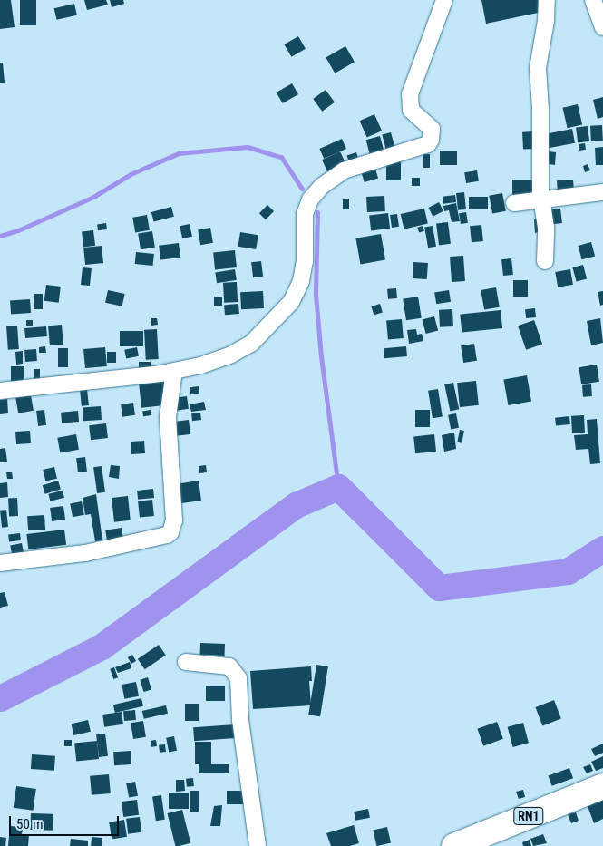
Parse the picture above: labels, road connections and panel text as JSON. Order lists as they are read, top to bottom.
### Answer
{
  "streets": {
    "highway": ["RN1"]
  },
  "scale_bar": "50 m"
}
